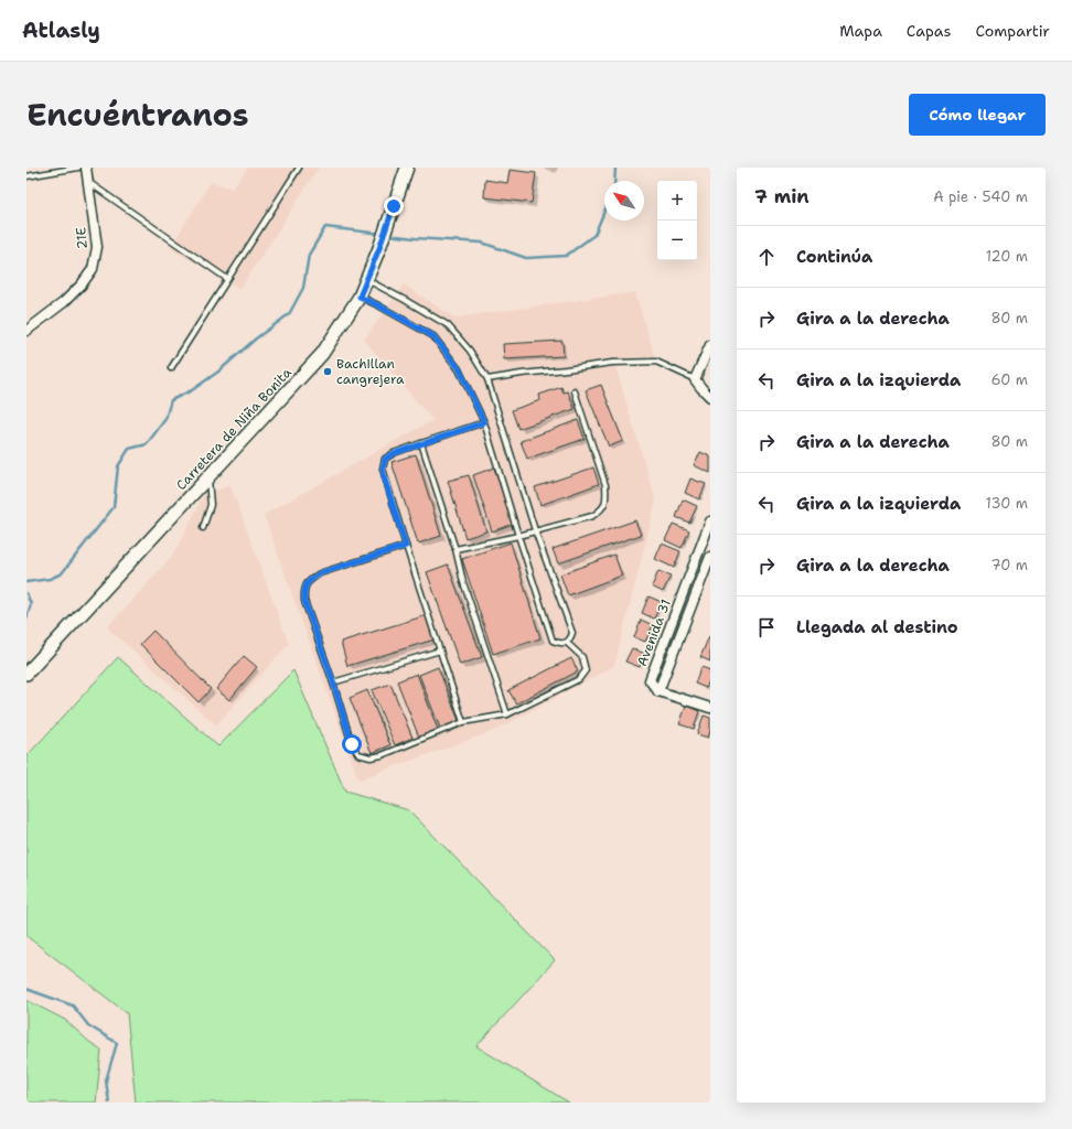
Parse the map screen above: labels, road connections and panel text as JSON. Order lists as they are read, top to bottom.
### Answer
{
  "streets": {
    "main road": ["Carretera de Niña Bonita"],
    "street": ["21E", "Avenida 31"]
  },
  "places": ["Bachillan cangrejera"],
  "north": "top left",
  "page": {
    "header": "Atlasly",
    "nav": ["Mapa", "Capas", "Compartir"],
    "title": "Encuéntranos",
    "buttons": "Cómo llegar",
    "heading": ["7 min", "A pie · 540 m"],
    "map_buttons": ["+", "−"],
    "list": [
      ["Continúa", "120 m"],
      ["Gira a la derecha", "80 m"],
      ["Gira a la izquierda", "60 m"],
      ["Gira a la derecha", "80 m"],
      ["Gira a la izquierda", "130 m"],
      ["Gira a la derecha", "70 m"],
      "Llegada al destino"
    ]
  }
}
